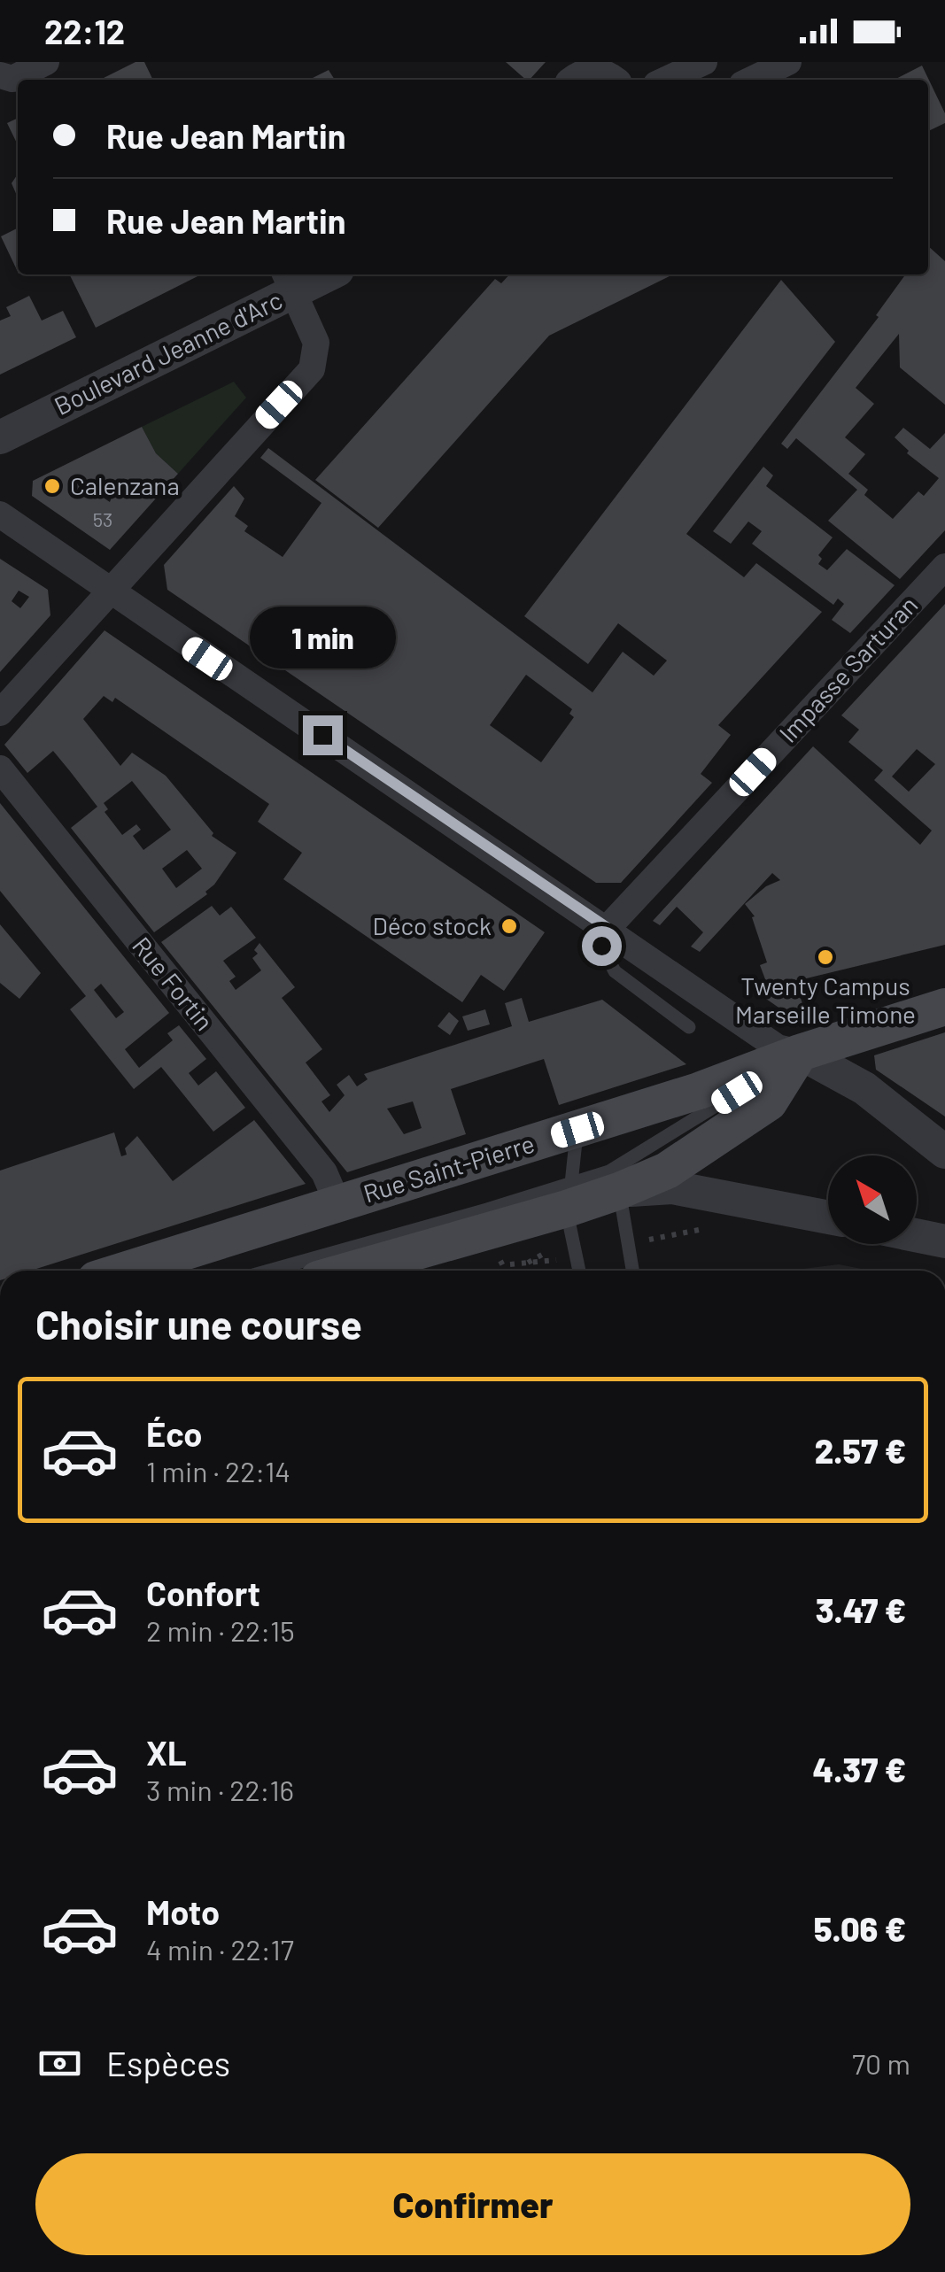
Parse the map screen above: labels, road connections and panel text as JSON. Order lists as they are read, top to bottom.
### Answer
{
  "streets": {
    "main road": ["Rue Saint-Pierre"],
    "street": ["Boulevard Jeanne d'Arc", "Impasse Sarturan", "Rue Fortin"]
  },
  "crossings": [
    ["Rue Fortin", "Rue Saint-Pierre"]
  ],
  "places": ["Calenzana", "Déco stock", "Twenty Campus Marseille Timone"],
  "house_numbers": ["53"],
  "north": "top left",
  "page": {
    "status": "22:12",
    "banner": ["Rue Jean Martin", "Rue Jean Martin"],
    "bubble": "1 min",
    "heading": "Choisir une course",
    "list": [
      {
        "name": "Éco",
        "note": "1 min · 22:14",
        "value": "2.57 €"
      },
      {
        "name": "Confort",
        "note": "2 min · 22:15",
        "value": "3.47 €"
      },
      {
        "name": "XL",
        "note": "3 min · 22:16",
        "value": "4.37 €"
      },
      {
        "name": "Moto",
        "note": "4 min · 22:17",
        "value": "5.06 €"
      }
    ],
    "pay": ["Espèces", "70 m"],
    "buttons": "Confirmer"
  }
}
